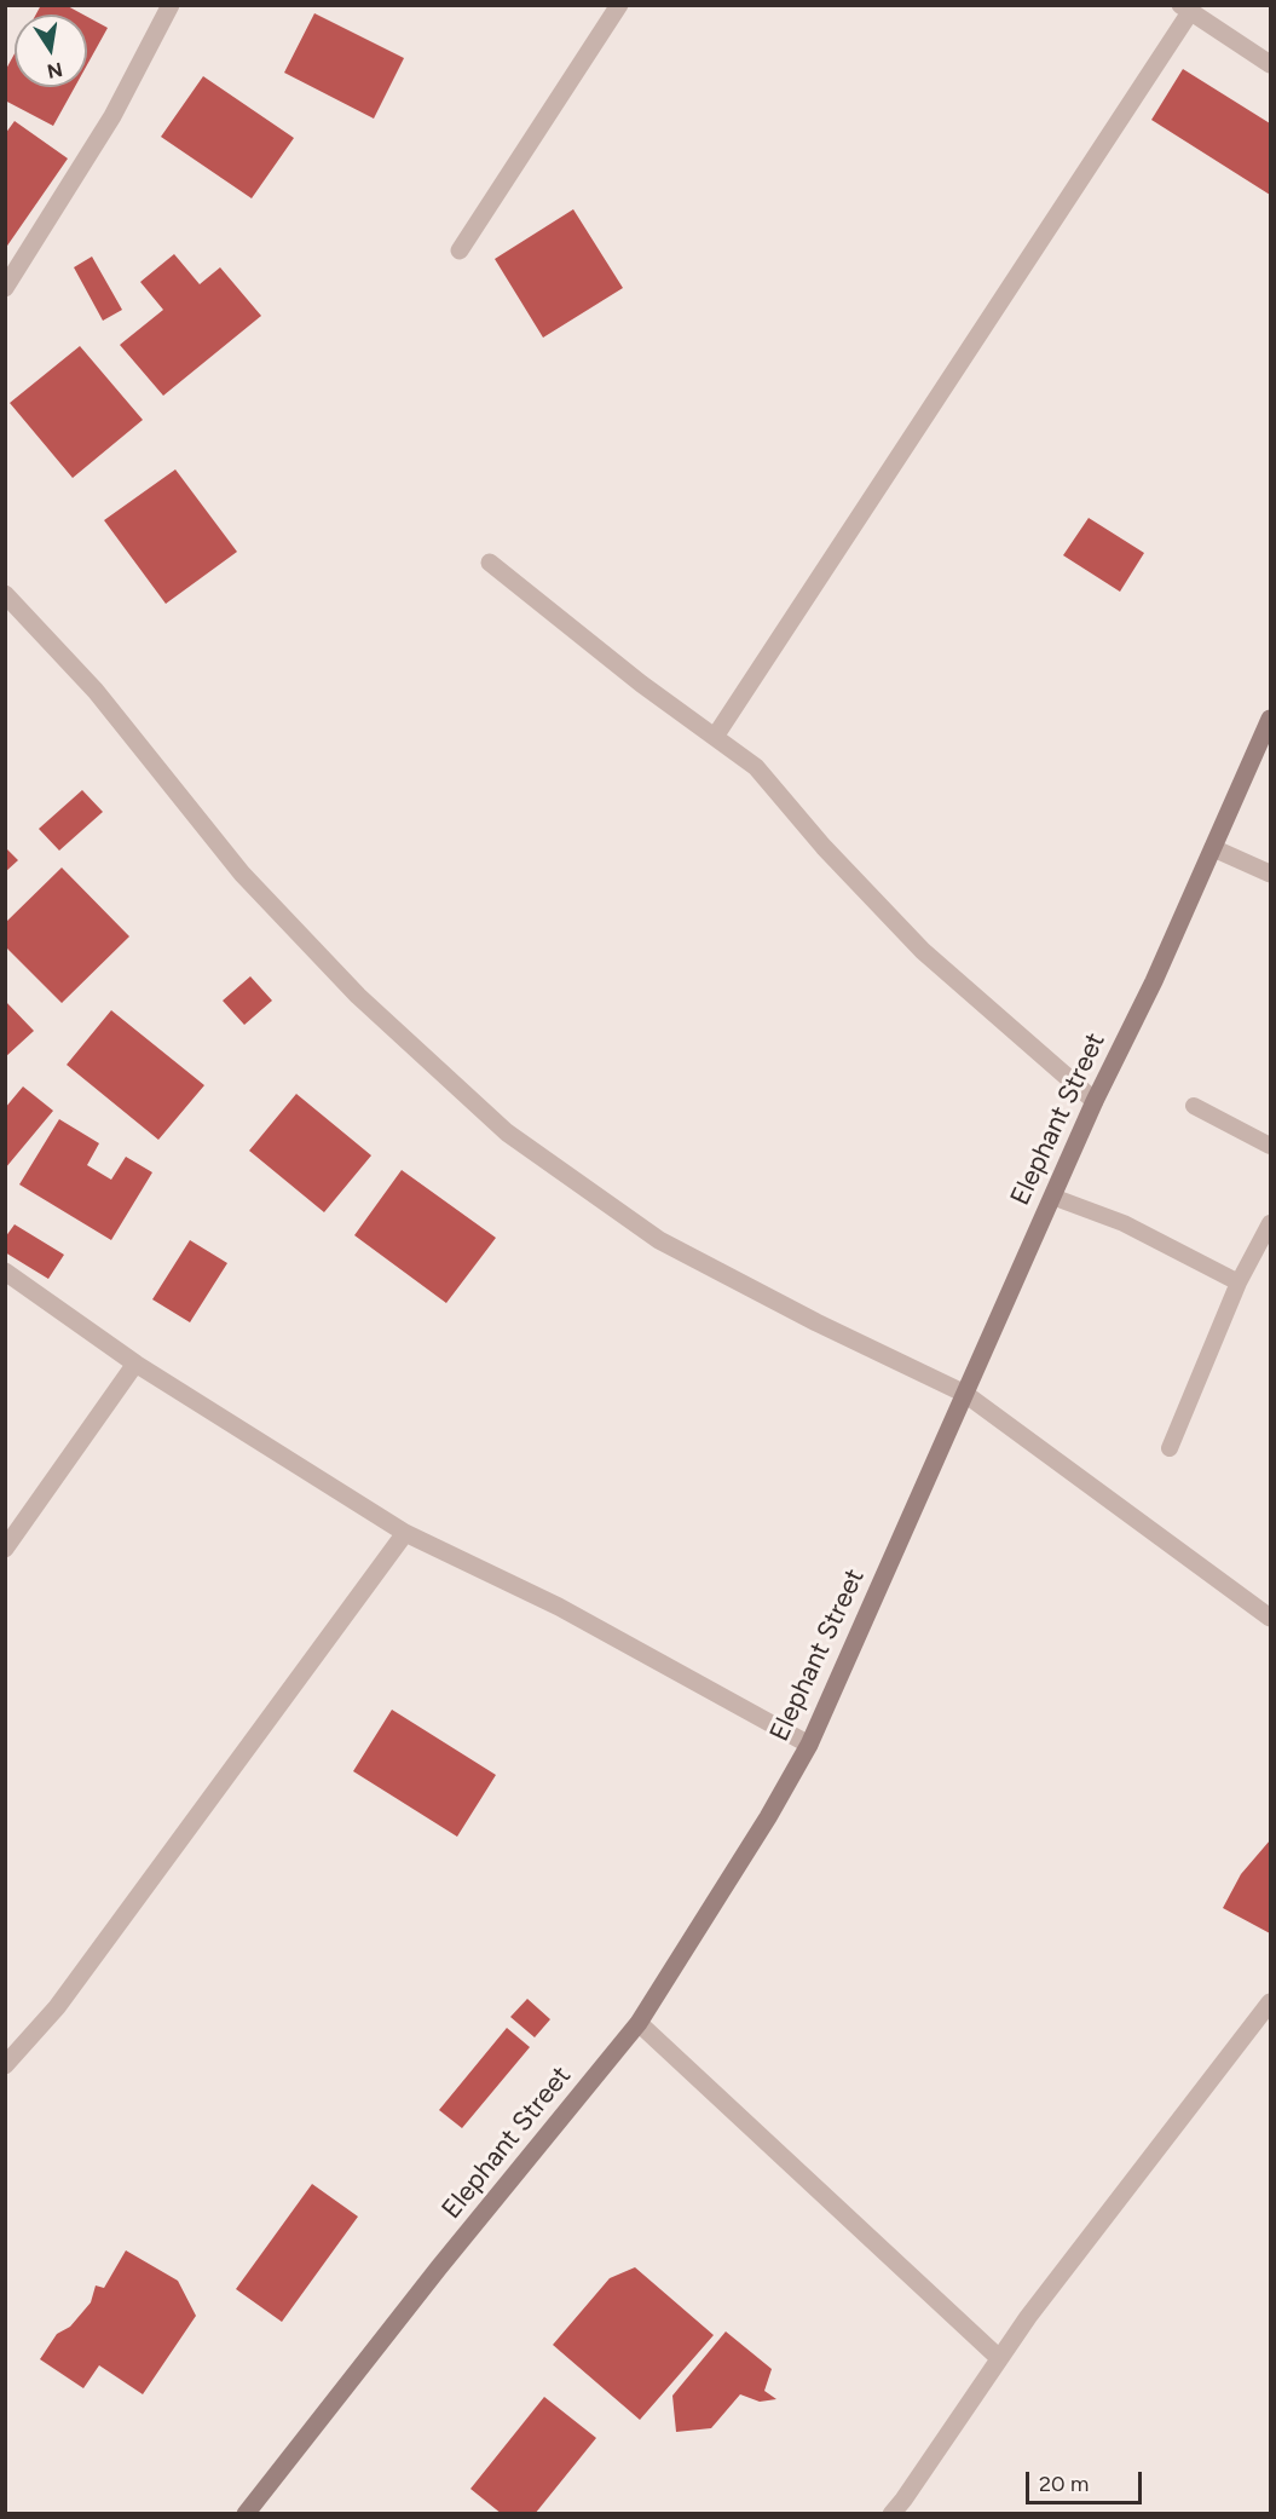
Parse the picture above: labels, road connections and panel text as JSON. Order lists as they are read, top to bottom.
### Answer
{
  "streets": {
    "main road": ["Elephant Street"]
  },
  "scale_bar": "20 m",
  "north": "bottom"
}
